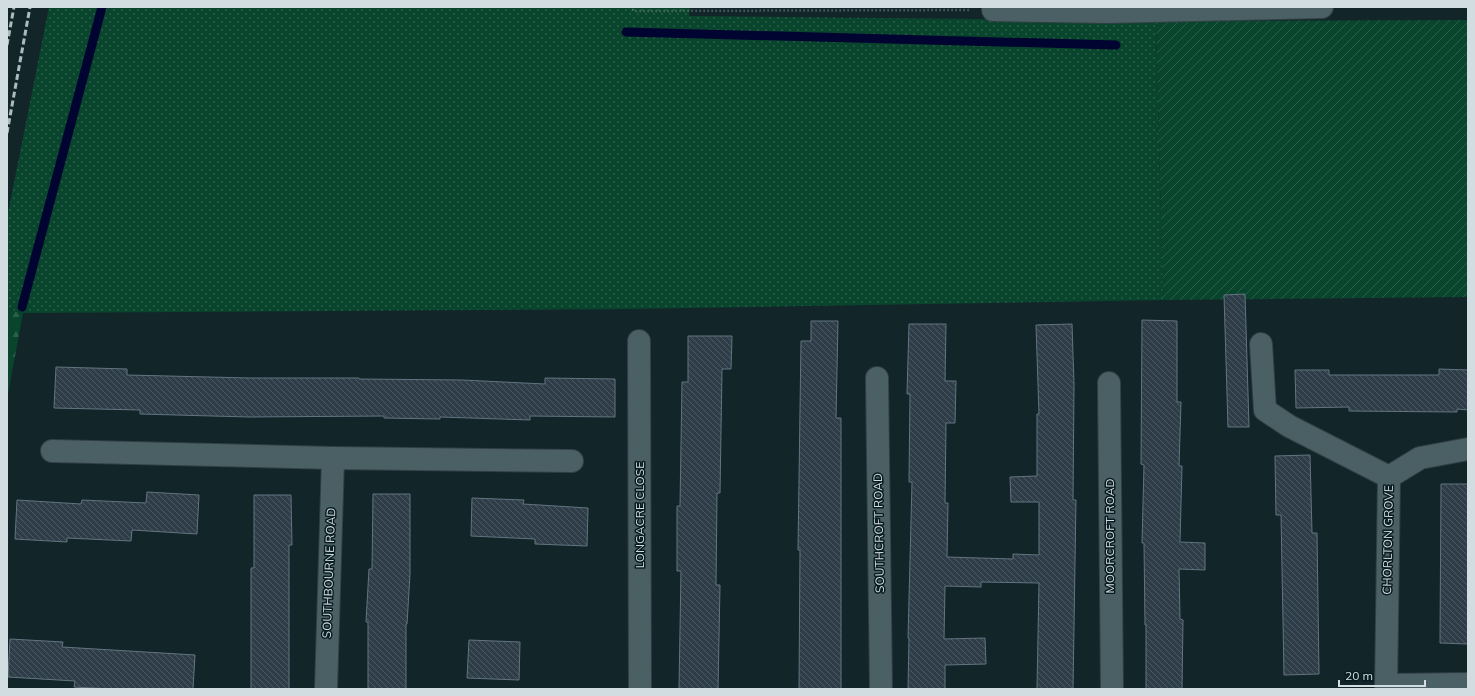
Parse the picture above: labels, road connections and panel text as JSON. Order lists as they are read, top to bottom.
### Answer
{
  "streets": {
    "street": [
      "LONGACRE CLOSE",
      "SOUTHCROFT ROAD",
      "MOORCROFT ROAD",
      "CHORLTON GROVE",
      "SOUTHBOURNE ROAD"
    ]
  },
  "scale_bar": "20 m"
}
